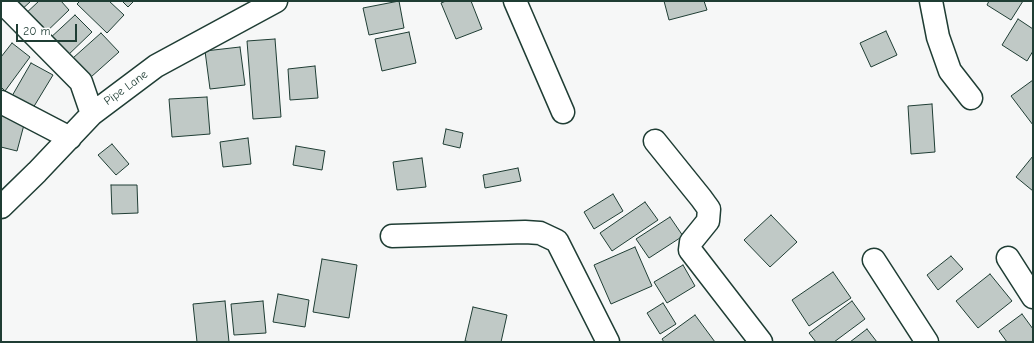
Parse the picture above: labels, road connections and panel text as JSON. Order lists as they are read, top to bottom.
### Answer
{
  "streets": {
    "street": ["Pipe Lane"]
  },
  "scale_bar": "20 m"
}
